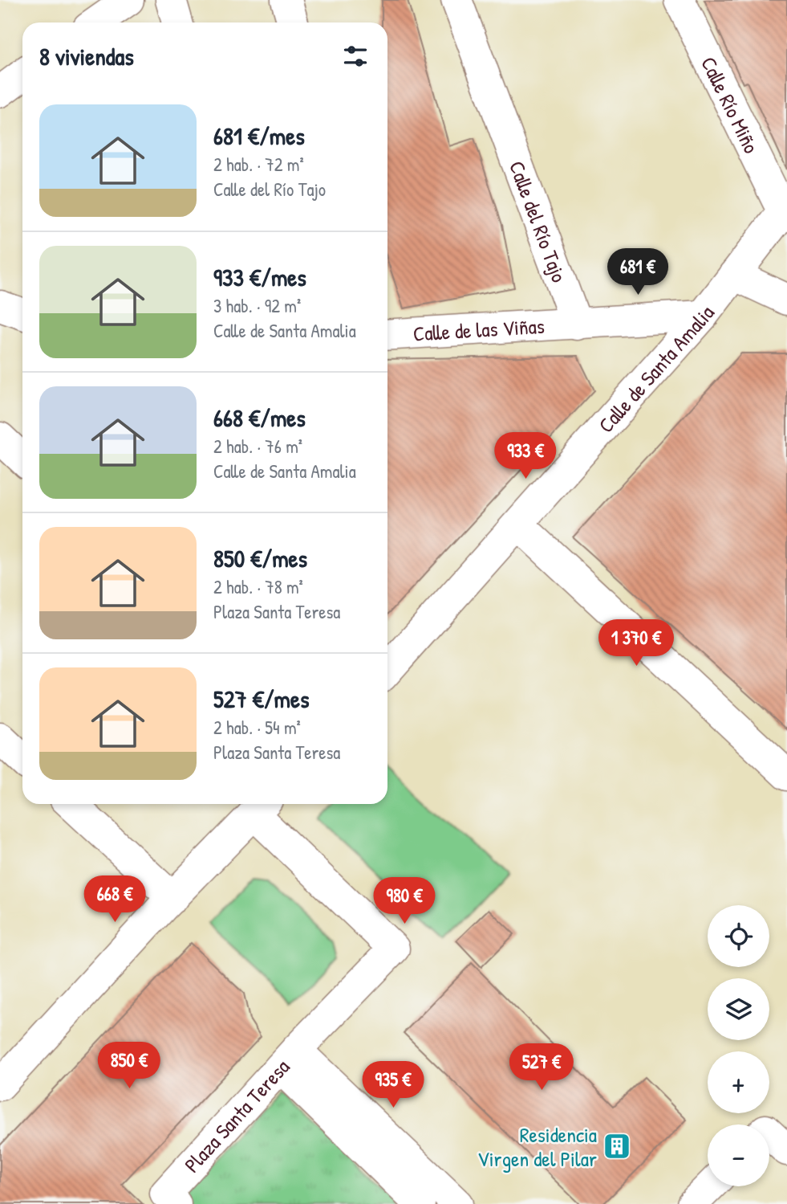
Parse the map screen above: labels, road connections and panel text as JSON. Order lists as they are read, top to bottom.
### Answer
{
  "streets": {
    "street": [
      "Calle Río Miño",
      "Calle del Río Tajo",
      "Calle de las Viñas",
      "Calle de Santa Amalia",
      "Plaza Santa Teresa"
    ]
  },
  "crossings": [
    ["Calle Río Miño", "Calle de Santa Amalia"],
    ["Calle del Río Tajo", "Calle de las Viñas"]
  ],
  "places": {
    "building": ["Residencia Virgen del Pilar"]
  },
  "page": {
    "heading": "8 viviendas",
    "list": [
      {
        "name": "681 €/mes",
        "note": "2 hab. · 72 m² · Calle del Río Tajo"
      },
      {
        "name": "933 €/mes",
        "note": "3 hab. · 92 m² · Calle de Santa Amalia"
      },
      {
        "name": "668 €/mes",
        "note": "2 hab. · 76 m² · Calle de Santa Amalia"
      },
      {
        "name": "850 €/mes",
        "note": "2 hab. · 78 m² · Plaza Santa Teresa"
      },
      {
        "name": "527 €/mes",
        "note": "2 hab. · 54 m² · Plaza Santa Teresa"
      }
    ],
    "price": [
      "681 €",
      "933 €",
      "1 370 €",
      "668 €",
      "980 €",
      "850 €",
      "527 €",
      "935 €"
    ],
    "map_buttons": ["+", "−"]
  }
}
